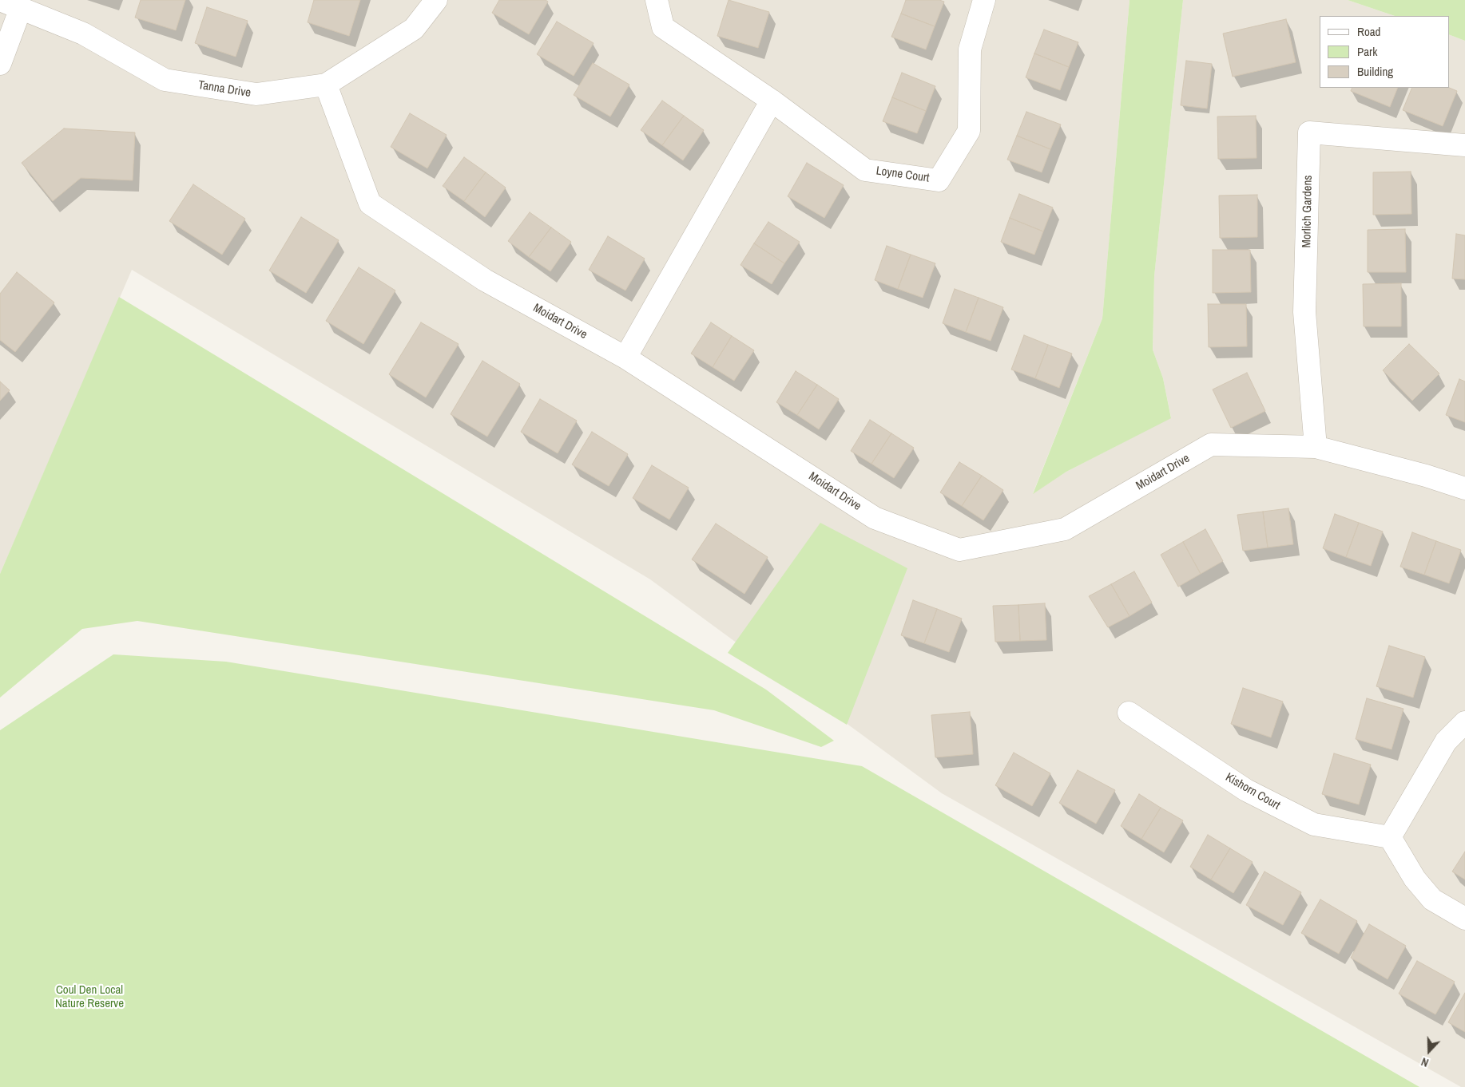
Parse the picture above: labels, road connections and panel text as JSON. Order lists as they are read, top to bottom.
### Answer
{
  "streets": {
    "street": [
      "Tanna Drive",
      "Loyne Court",
      "Morlich Gardens",
      "Moidart Drive",
      "Kishorn Court"
    ]
  },
  "crossings": [
    ["Tanna Drive", "Moidart Drive"],
    ["Morlich Gardens", "Moidart Drive"]
  ],
  "parks": ["Coul Den Local Nature Reserve"],
  "legend": ["Road", "Park", "Building"],
  "north": "bottom"
}
